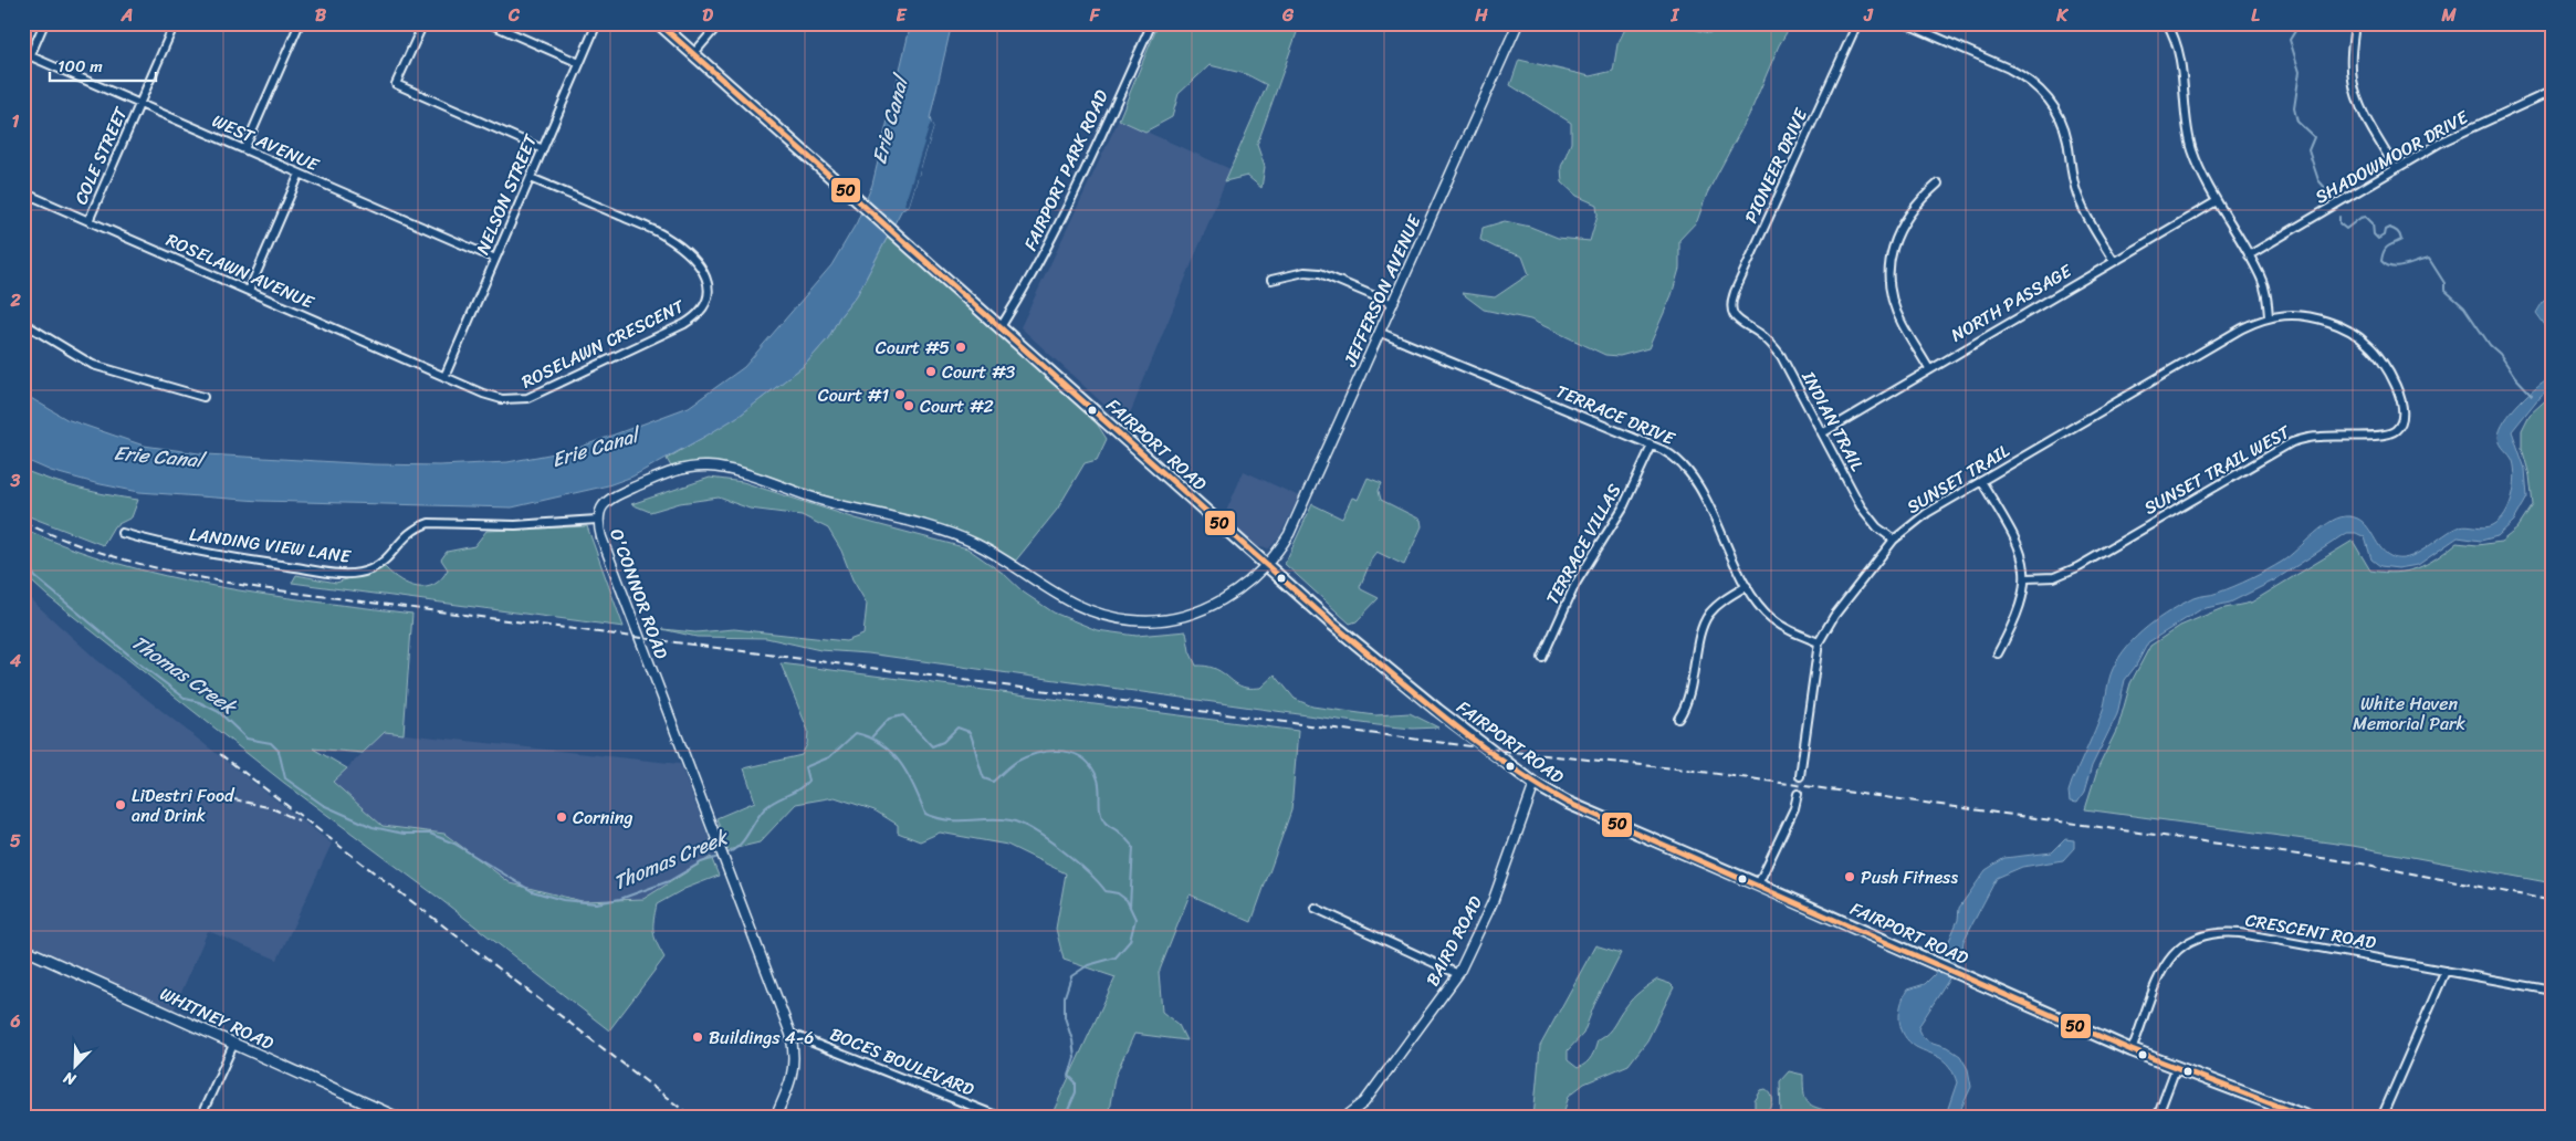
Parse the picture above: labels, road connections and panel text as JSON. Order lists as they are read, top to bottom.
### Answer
{
  "streets": {
    "main road": ["FAIRPORT ROAD", "WHITNEY ROAD"],
    "street": [
      "WEST AVENUE",
      "COLE STREET",
      "SHADOWMOOR DRIVE",
      "PIONEER DRIVE",
      "FAIRPORT PARK ROAD",
      "NELSON STREET",
      "ROSELAWN AVENUE",
      "JEFFERSON AVENUE",
      "NORTH PASSAGE",
      "ROSELAWN CRESCENT",
      "TERRACE DRIVE",
      "INDIAN TRAIL",
      "SUNSET TRAIL WEST",
      "SUNSET TRAIL",
      "TERRACE VILLAS",
      "LANDING VIEW LANE",
      "O'CONNOR ROAD",
      "CRESCENT ROAD",
      "BAIRD ROAD",
      "BOCES BOULEVARD"
    ]
  },
  "crossings": [
    ["WEST AVENUE", "COLE STREET"],
    ["WEST AVENUE", "NELSON STREET"],
    ["COLE STREET", "ROSELAWN AVENUE"],
    ["PIONEER DRIVE", "INDIAN TRAIL"],
    ["FAIRPORT PARK ROAD", "FAIRPORT ROAD"],
    ["NELSON STREET", "ROSELAWN AVENUE"],
    ["NELSON STREET", "ROSELAWN CRESCENT"],
    ["ROSELAWN AVENUE", "ROSELAWN CRESCENT"],
    ["JEFFERSON AVENUE", "TERRACE DRIVE"],
    ["JEFFERSON AVENUE", "FAIRPORT ROAD"],
    ["JEFFERSON AVENUE", "O'CONNOR ROAD"],
    ["NORTH PASSAGE", "INDIAN TRAIL"],
    ["TERRACE DRIVE", "SUNSET TRAIL"],
    ["TERRACE DRIVE", "TERRACE VILLAS"],
    ["INDIAN TRAIL", "SUNSET TRAIL"],
    ["FAIRPORT ROAD", "O'CONNOR ROAD"],
    ["FAIRPORT ROAD", "CRESCENT ROAD"],
    ["FAIRPORT ROAD", "BAIRD ROAD"],
    ["SUNSET TRAIL WEST", "SUNSET TRAIL"],
    ["LANDING VIEW LANE", "O'CONNOR ROAD"],
    ["O'CONNOR ROAD", "BOCES BOULEVARD"]
  ],
  "water": ["Erie Canal", "Thomas Creek"],
  "parks": ["White Haven Memorial Park"],
  "places": [
    "Court #5",
    "Court #3",
    "Court #1",
    "Court #2",
    "LiDestri Food and Drink",
    "Corning",
    "Push Fitness",
    "Buildings 4-6"
  ],
  "lines": ["transit line 50"],
  "scale_bar": "100 m",
  "north": "bottom left",
  "grid": {
    "columns": [
      "A",
      "B",
      "C",
      "D",
      "E",
      "F",
      "G",
      "H",
      "I",
      "J",
      "K",
      "L",
      "M"
    ],
    "rows": [
      "1",
      "2",
      "3",
      "4",
      "5",
      "6"
    ]
  }
}
